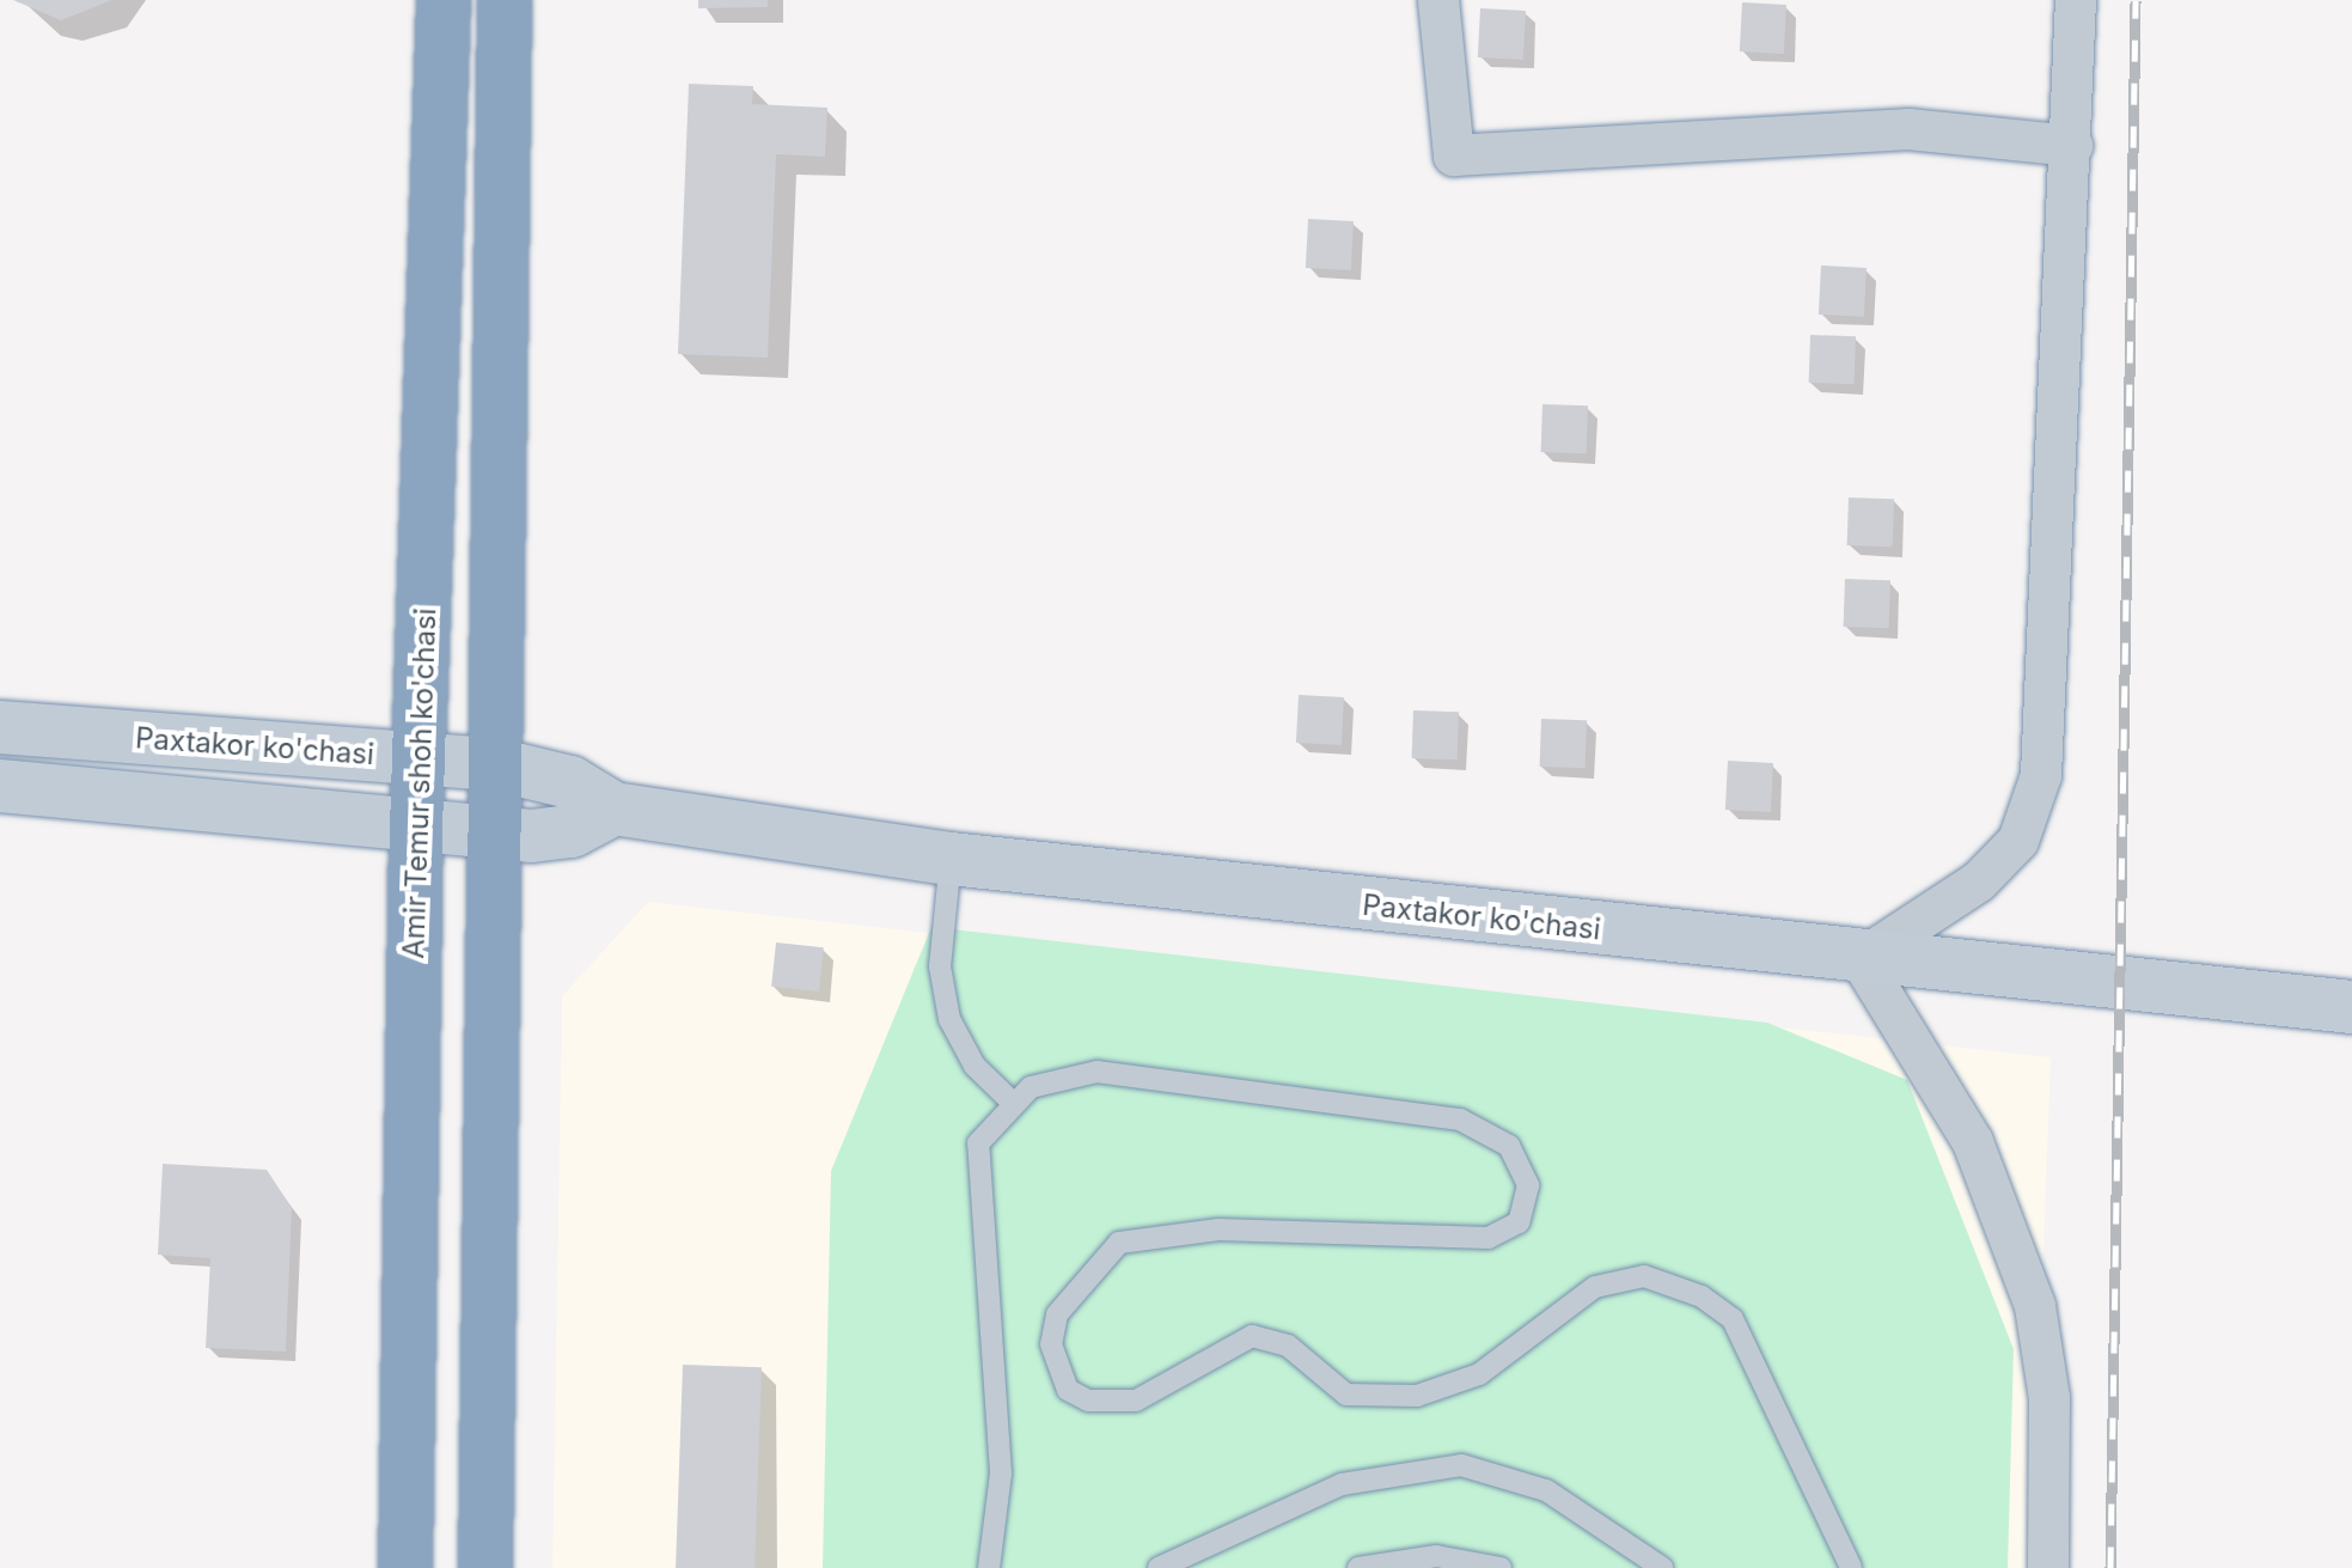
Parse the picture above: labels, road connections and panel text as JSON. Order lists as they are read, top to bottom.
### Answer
{
  "streets": {
    "highway": ["Amir Temur shoh ko'chasi"],
    "main road": ["Paxtakor ko'chasi"]
  },
  "crossings": [
    ["Paxtakor ko'chasi", "Amir Temur shoh ko'chasi"]
  ]
}
